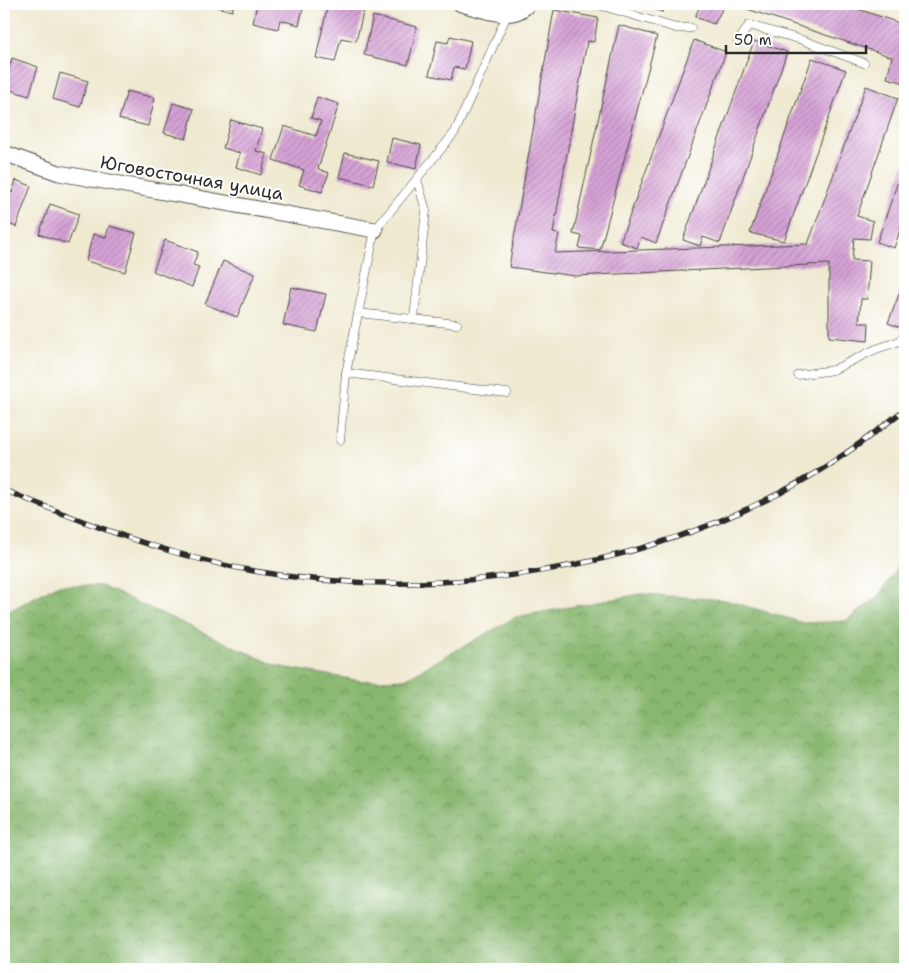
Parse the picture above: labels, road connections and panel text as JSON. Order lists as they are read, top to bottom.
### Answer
{
  "streets": {
    "street": ["Юговосточная улица"]
  },
  "scale_bar": "50 m"
}
